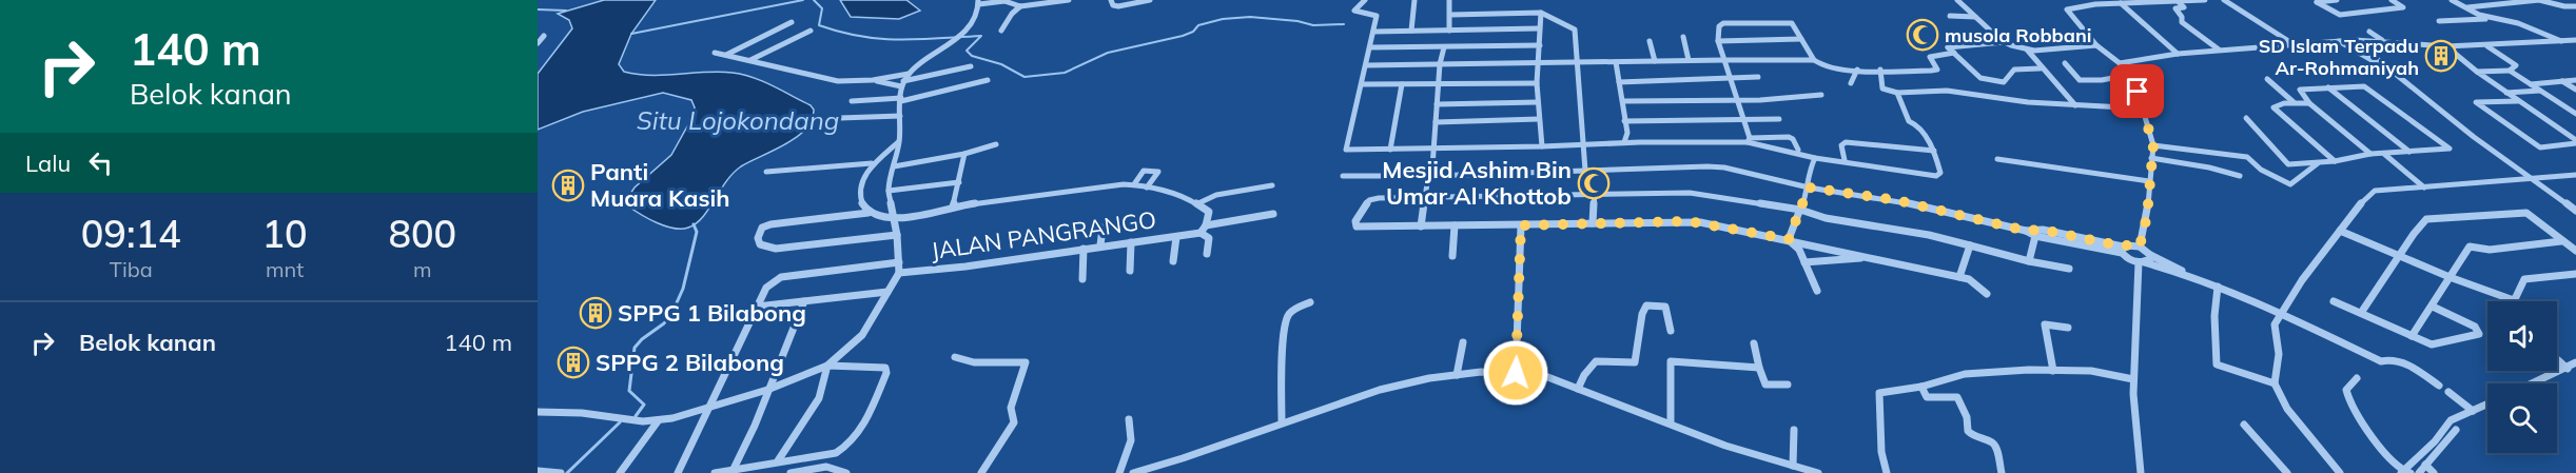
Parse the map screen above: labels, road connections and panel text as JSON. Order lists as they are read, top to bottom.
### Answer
{
  "streets": {
    "street": ["JALAN PANGRANGO"]
  },
  "water": ["Situ Lojokondang"],
  "places": {
    "mosque": ["musola Robbani", "Mesjid Ashim Bin Umar Al Khottob"],
    "building": [
      "SD Islam Terpadu Ar-Rohmaniyah",
      "Panti Muara Kasih",
      "SPPG 1 Bilabong",
      "SPPG 2 Bilabong"
    ]
  },
  "page": {
    "turn": ["140 m", "Belok kanan"],
    "then": "Lalu",
    "eta": [
      "09:14",
      "Tiba",
      "10",
      "mnt",
      "800",
      "m"
    ],
    "list": [
      {
        "name": "Belok kanan",
        "value": "140 m"
      }
    ]
  }
}
